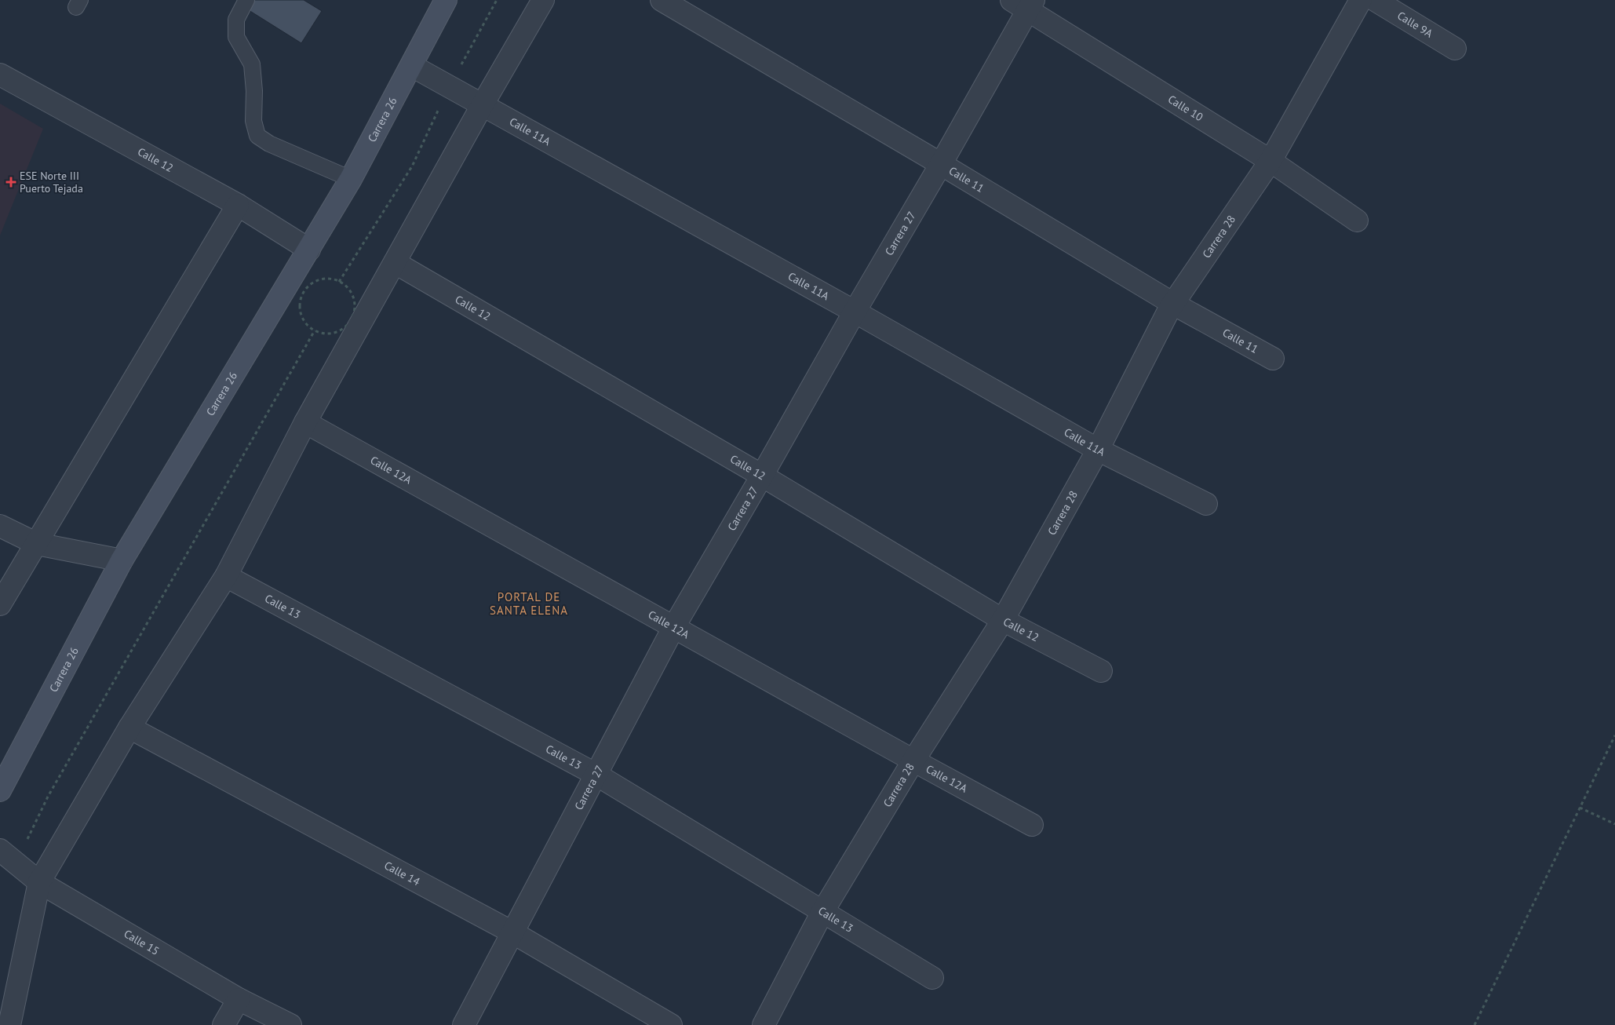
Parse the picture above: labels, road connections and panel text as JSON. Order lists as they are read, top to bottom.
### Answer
{
  "streets": {
    "main road": ["Carrera 26"],
    "street": [
      "Calle 9A",
      "Calle 10",
      "Calle 11A",
      "Calle 12",
      "Calle 11",
      "Carrera 27",
      "Carrera 28",
      "Calle 12A",
      "Calle 13",
      "Calle 14",
      "Calle 15"
    ]
  },
  "crossings": [
    ["Calle 10", "Carrera 27"],
    ["Calle 10", "Carrera 28"],
    ["Carrera 26", "Calle 11A"],
    ["Carrera 26", "Calle 12"],
    ["Calle 11A", "Carrera 27"],
    ["Calle 11A", "Carrera 28"],
    ["Calle 12", "Carrera 27"],
    ["Calle 12", "Carrera 28"],
    ["Calle 11", "Carrera 27"],
    ["Calle 11", "Carrera 28"],
    ["Carrera 27", "Calle 12A"],
    ["Carrera 27", "Calle 13"],
    ["Carrera 27", "Calle 14"],
    ["Carrera 28", "Calle 12A"],
    ["Carrera 28", "Calle 13"]
  ],
  "districts": ["PORTAL DE SANTA ELENA"],
  "places": {
    "health": ["ESE Norte III Puerto Tejada"]
  }
}
